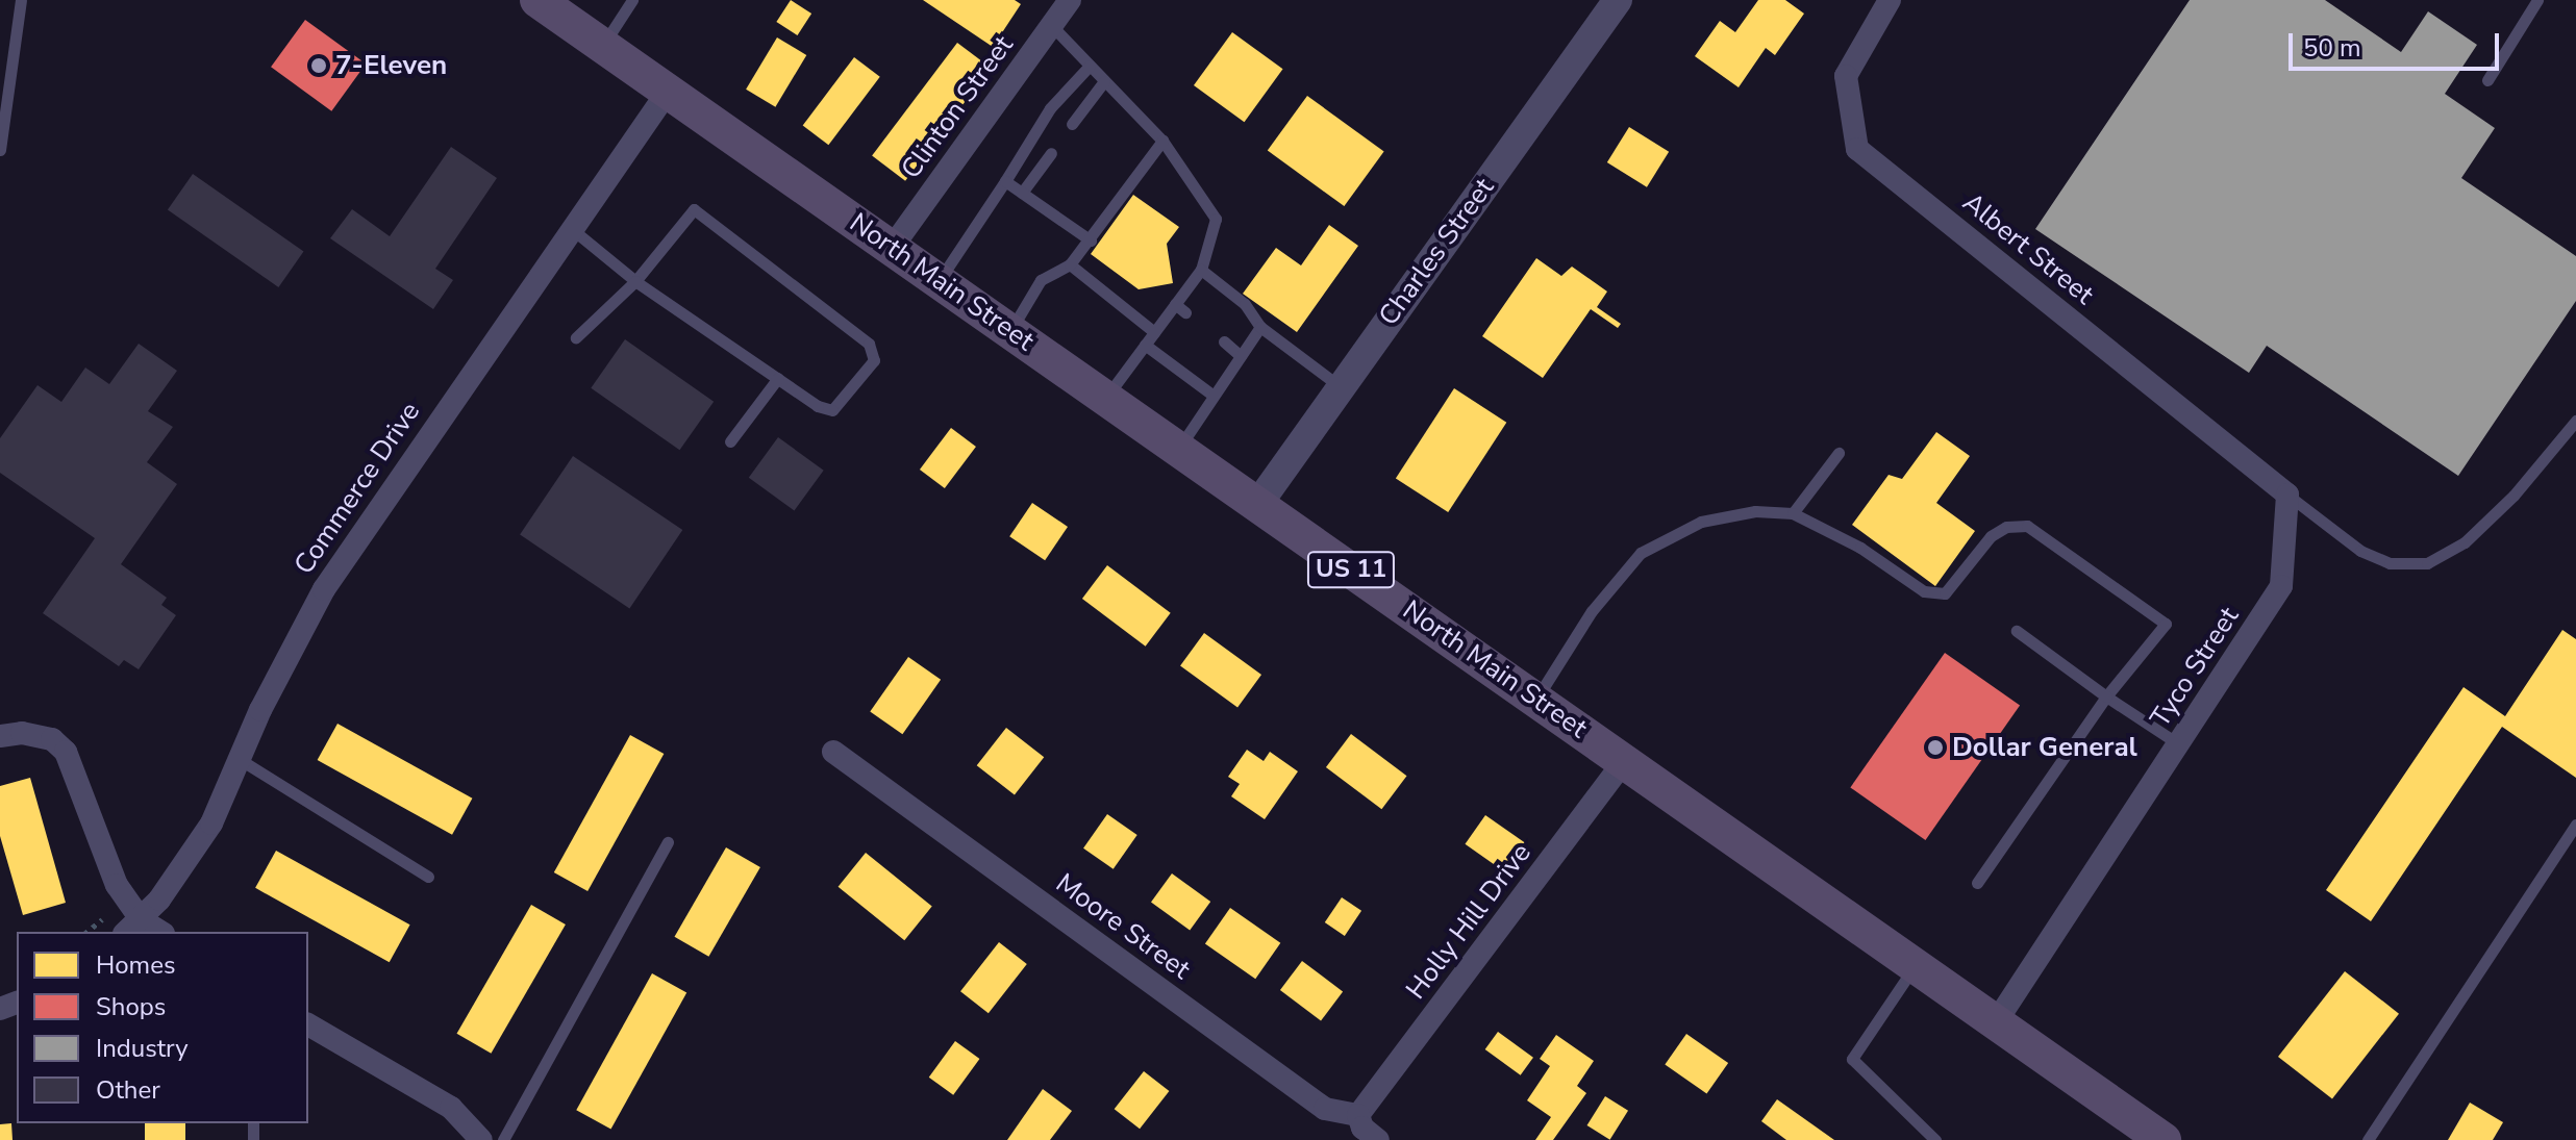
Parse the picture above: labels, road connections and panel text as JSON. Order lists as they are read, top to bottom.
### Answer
{
  "streets": {
    "main road": ["North Main Street", "US 11"],
    "street": [
      "Clinton Street",
      "Albert Street",
      "Charles Street",
      "Commerce Drive",
      "Tyco Street",
      "Holly Hill Drive",
      "Moore Street"
    ]
  },
  "crossings": [
    ["Clinton Street", "North Main Street"],
    ["Albert Street", "Tyco Street"],
    ["Charles Street", "North Main Street"],
    ["North Main Street", "Commerce Drive"],
    ["North Main Street", "Tyco Street"],
    ["North Main Street", "Holly Hill Drive"],
    ["Holly Hill Drive", "Moore Street"]
  ],
  "places": ["7-Eleven", "Dollar General"],
  "legend": [
    "Homes",
    "Shops",
    "Industry",
    "Other"
  ],
  "scale_bar": "50 m"
}
